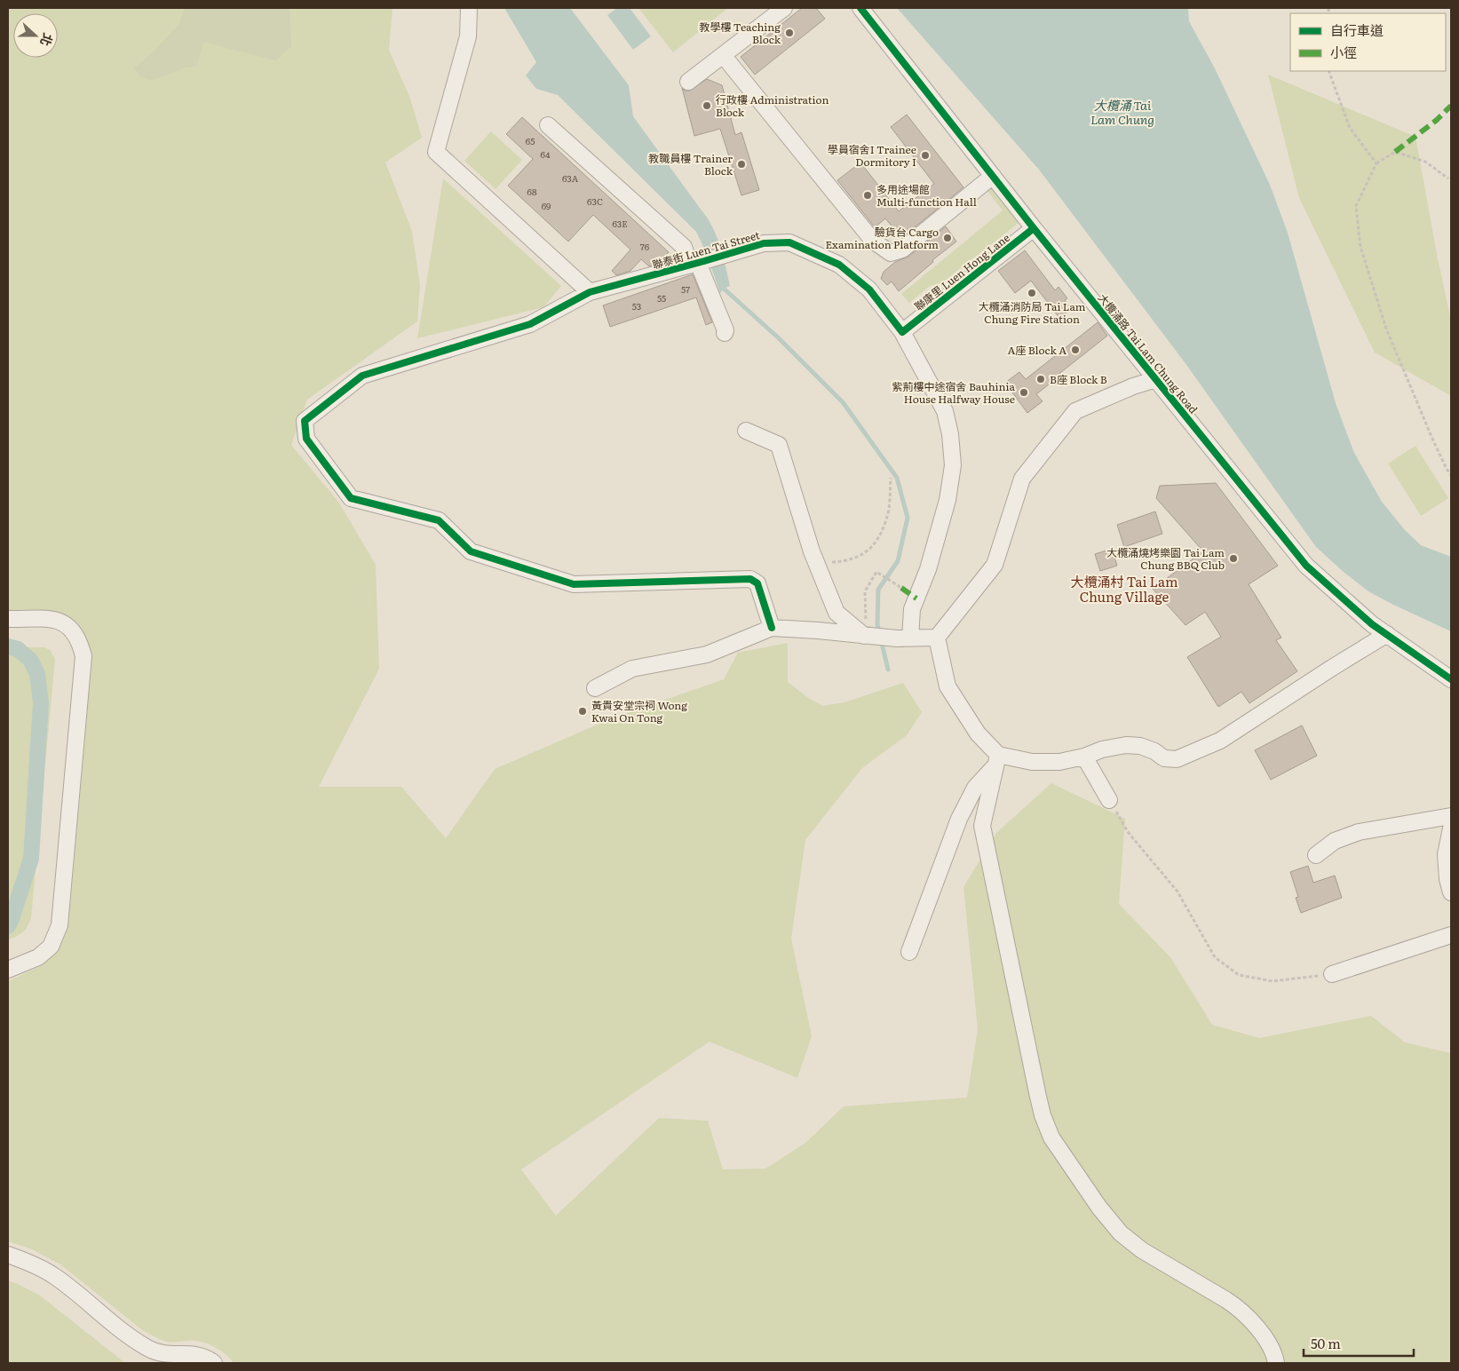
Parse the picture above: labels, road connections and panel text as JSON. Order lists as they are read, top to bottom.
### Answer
{
  "streets": {
    "street": ["聯泰街 Luen Tai Street", "聯康里 Luen Hong Lane", "大欖涌路 Tai Lam Chung Road"]
  },
  "crossings": [
    ["聯泰街 Luen Tai Street", "聯康里 Luen Hong Lane"],
    ["聯康里 Luen Hong Lane", "大欖涌路 Tai Lam Chung Road"]
  ],
  "districts": ["大欖涌村 Tai Lam Chung Village"],
  "water": ["大欖涌 Tai Lam Chung"],
  "places": [
    "教學樓 Teaching Block",
    "行政樓 Administration Block",
    "學員宿舍I Trainee Dormitory I",
    "教職員樓 Trainer Block",
    "多用途場館 Multi-function Hall",
    "驗貨台 Cargo Examination Platform",
    "大欖涌消防局 Tai Lam Chung Fire Station",
    "A座 Block A",
    "B座 Block B",
    "紫荊樓中途宿舍 Bauhinia House Halfway House",
    "大欖涌燒烤樂園 Tai Lam Chung BBQ Club",
    "黃貴安堂宗祠 Wong Kwai On Tong"
  ],
  "house_numbers": [
    "65",
    "64",
    "63A",
    "68",
    "63C",
    "69",
    "63E",
    "76",
    "57",
    "55",
    "53"
  ],
  "legend": ["自行車道", "小徑"],
  "scale_bar": "50 m",
  "north": "right"
}
